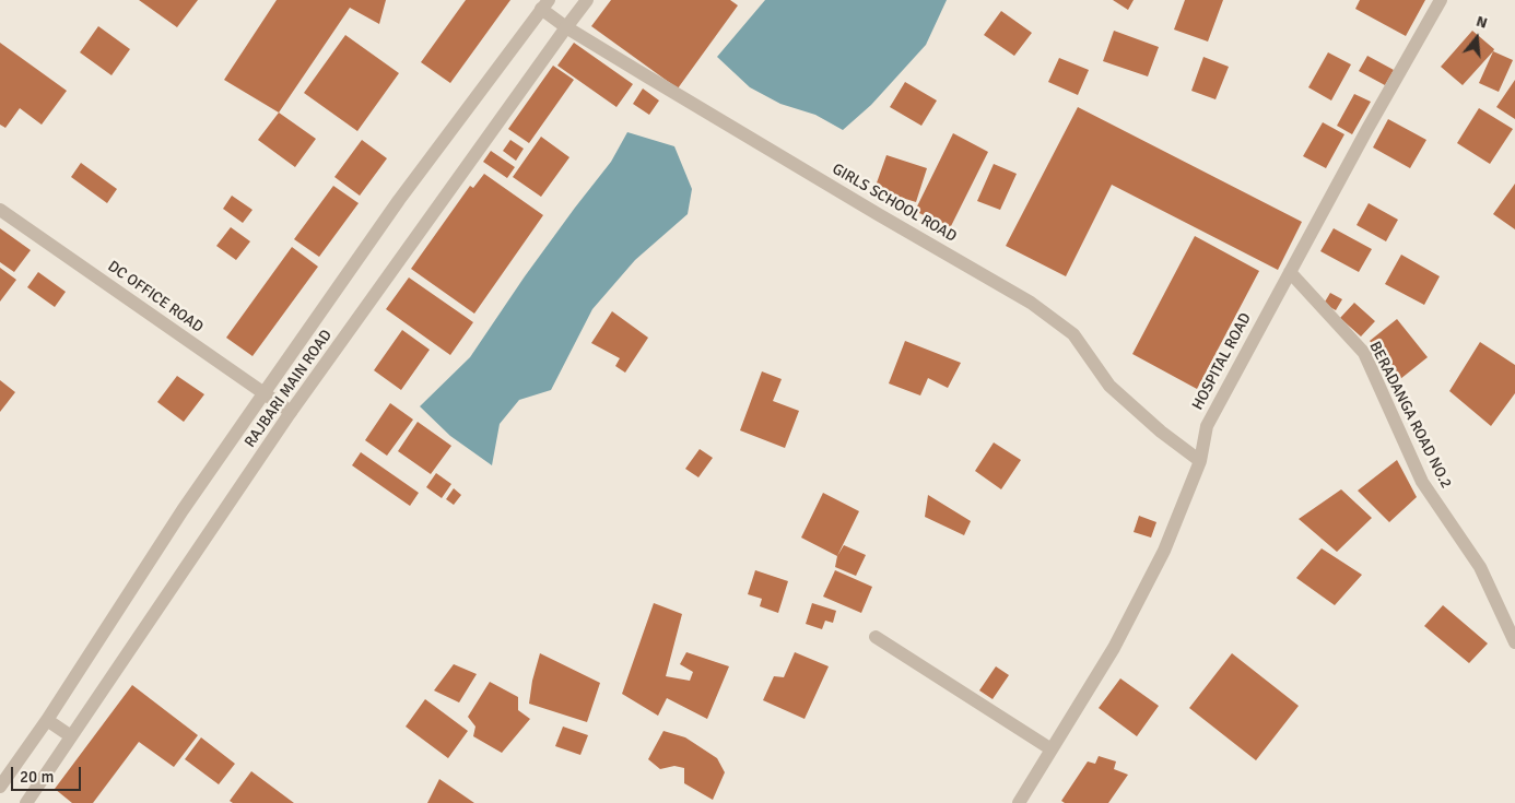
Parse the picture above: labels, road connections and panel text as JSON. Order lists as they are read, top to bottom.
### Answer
{
  "streets": {
    "street": [
      "GIRLS SCHOOL ROAD",
      "DC OFFICE ROAD",
      "HOSPITAL ROAD",
      "RAJBARI MAIN ROAD",
      "BERADANGA ROAD NO.2"
    ]
  },
  "crossings": [
    ["GIRLS SCHOOL ROAD", "HOSPITAL ROAD"],
    ["GIRLS SCHOOL ROAD", "RAJBARI MAIN ROAD"],
    ["DC OFFICE ROAD", "RAJBARI MAIN ROAD"],
    ["HOSPITAL ROAD", "BERADANGA ROAD NO.2"]
  ],
  "scale_bar": "20 m",
  "north": "top"
}
